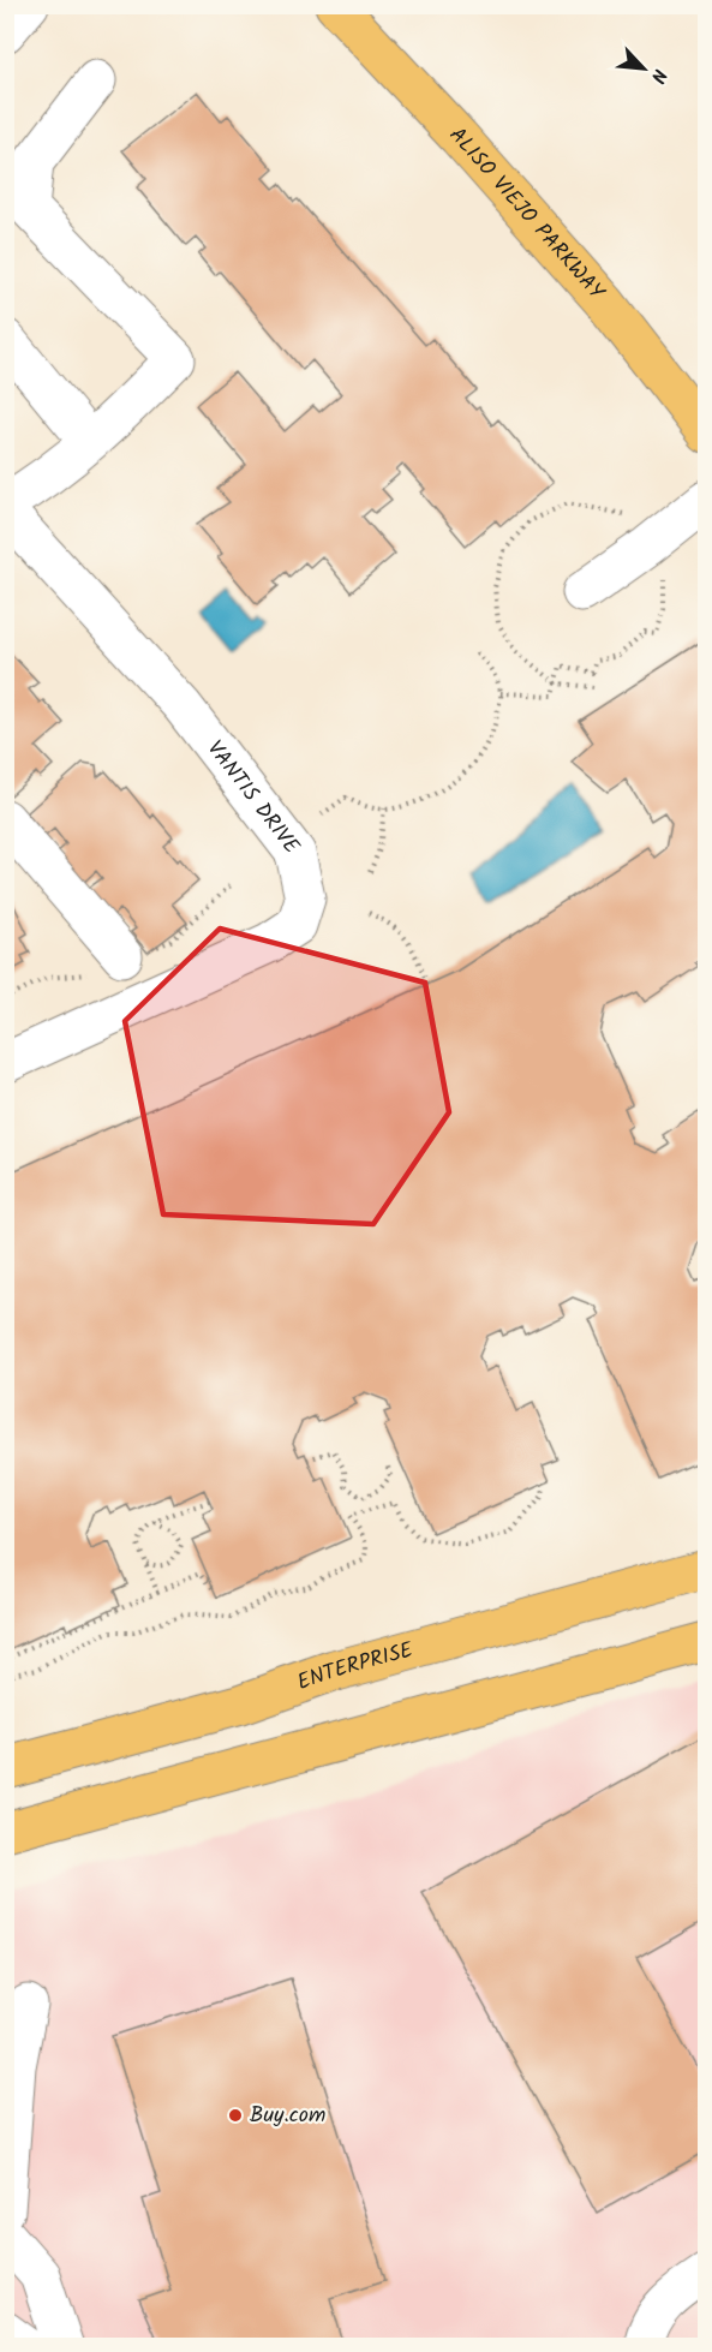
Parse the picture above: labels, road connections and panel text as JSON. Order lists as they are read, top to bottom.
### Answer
{
  "streets": {
    "main road": ["ALISO VIEJO PARKWAY", "ENTERPRISE"],
    "street": ["VANTIS DRIVE"]
  },
  "places": ["Buy.com"],
  "north": "bottom right"
}
